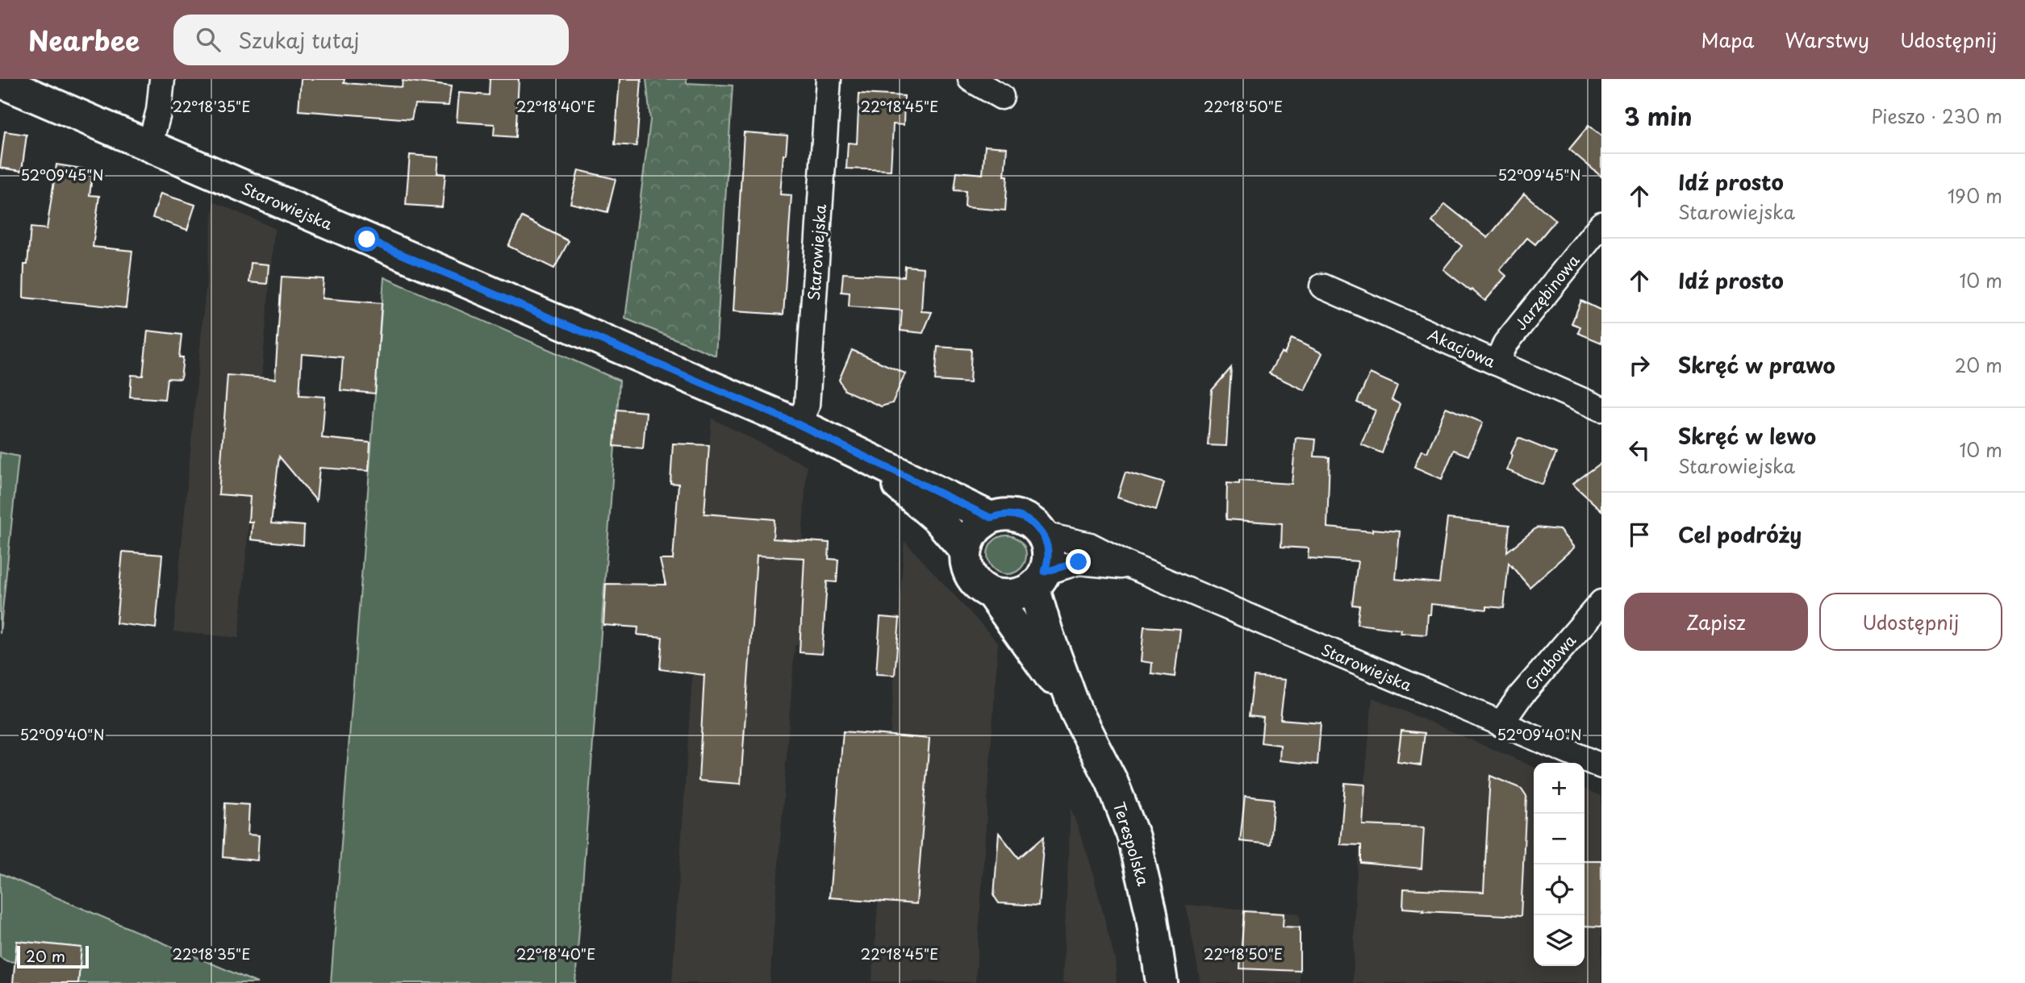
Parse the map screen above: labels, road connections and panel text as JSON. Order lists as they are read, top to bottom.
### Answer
{
  "streets": {
    "street": [
      "Starowiejska",
      "Jarzębinowa",
      "Akacjowa",
      "Grabowa",
      "Terespolska"
    ]
  },
  "crossings": [
    ["Starowiejska", "Grabowa"],
    ["Starowiejska", "Terespolska"],
    ["Jarzębinowa", "Akacjowa"]
  ],
  "scale_bar": "20 m",
  "page": {
    "header": "Nearbee",
    "search": "Szukaj tutaj",
    "nav": ["Mapa", "Warstwy", "Udostępnij"],
    "heading": ["3 min", "Pieszo · 230 m"],
    "list": [
      ["Idź prosto", "Starowiejska", "190 m"],
      ["Idź prosto", "10 m"],
      ["Skręć w prawo", "20 m"],
      ["Skręć w lewo", "Starowiejska", "10 m"],
      "Cel podróży"
    ],
    "buttons": ["Zapisz", "Udostępnij"],
    "map_buttons": ["+", "−"],
    "scale": "20 m"
  },
  "coordinates": [
    "22°18'35\"E",
    "22°18'40\"E",
    "22°18'45\"E",
    "22°18'50\"E",
    "52°09'45\"N",
    "52°09'40\"N"
  ]
}
